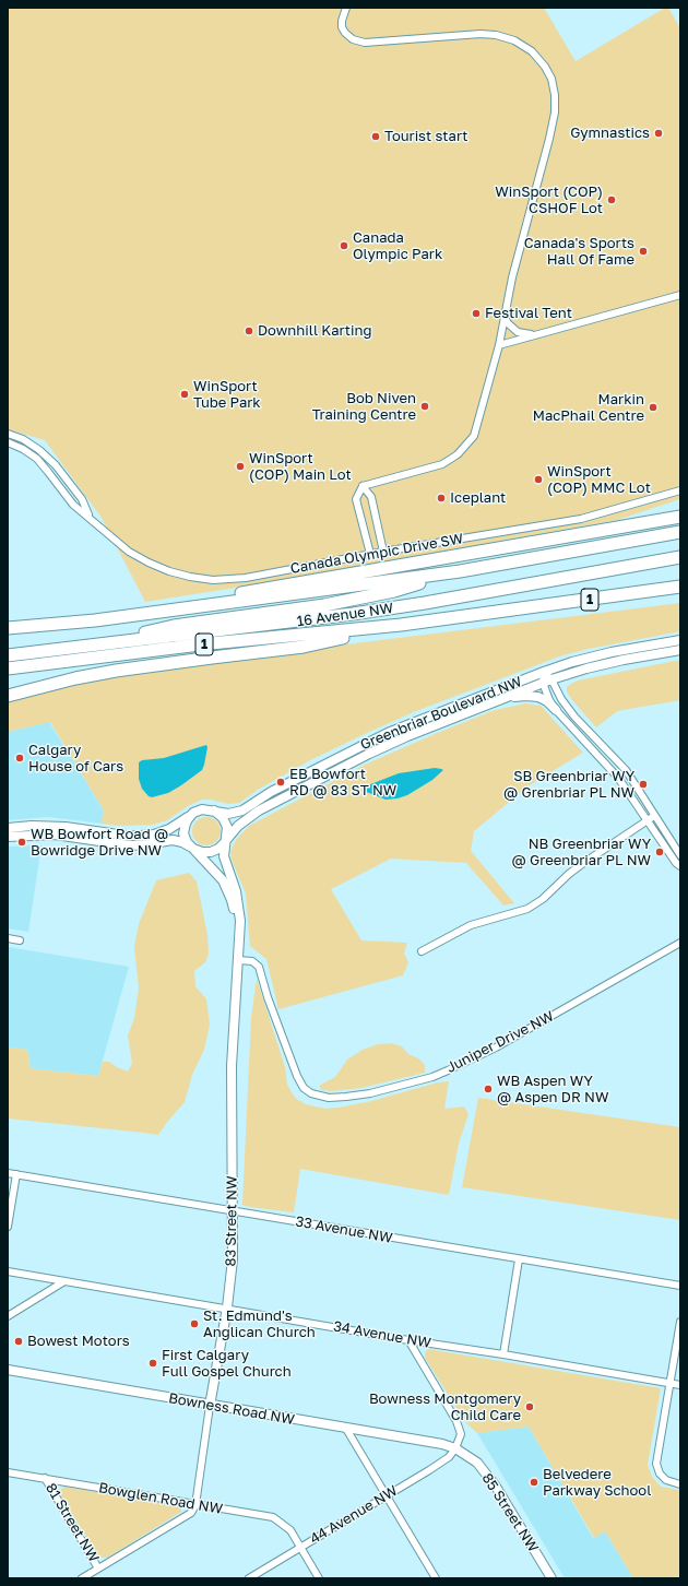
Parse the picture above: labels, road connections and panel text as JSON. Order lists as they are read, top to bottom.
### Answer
{
  "streets": {
    "highway": ["1", "16 Avenue NW"],
    "street": [
      "Canada Olympic Drive SW",
      "Greenbriar Boulevard NW",
      "Juniper Drive NW",
      "83 Street NW",
      "33 Avenue NW",
      "34 Avenue NW",
      "Bowness Road NW",
      "Bowglen Road NW",
      "85 Street NW",
      "44 Avenue NW",
      "81 Street NW"
    ]
  },
  "crossings": [
    ["Greenbriar Boulevard NW", "83 Street NW"],
    ["Juniper Drive NW", "83 Street NW"],
    ["83 Street NW", "33 Avenue NW"],
    ["83 Street NW", "34 Avenue NW"],
    ["83 Street NW", "Bowness Road NW"],
    ["83 Street NW", "Bowglen Road NW"],
    ["Bowness Road NW", "85 Street NW"],
    ["Bowness Road NW", "44 Avenue NW"],
    ["Bowglen Road NW", "44 Avenue NW"],
    ["Bowglen Road NW", "81 Street NW"],
    ["85 Street NW", "44 Avenue NW"]
  ],
  "places": [
    "Gymnastics",
    "Tourist start",
    "WinSport (COP) CSHOF Lot",
    "Canada Olympic Park",
    "Canada's Sports Hall Of Fame",
    "Festival Tent",
    "Downhill Karting",
    "WinSport Tube Park",
    "Bob Niven Training Centre",
    "Markin MacPhail Centre",
    "WinSport (COP) Main Lot",
    "WinSport (COP) MMC Lot",
    "Iceplant",
    "Calgary House of Cars",
    "EB Bowfort RD @ 83 ST NW",
    "SB Greenbriar WY @ Grenbriar PL NW",
    "WB Bowfort Road @ Bowridge Drive NW",
    "NB Greenbriar WY @ Greenbriar PL NW",
    "WB Aspen WY @ Aspen DR NW",
    "St. Edmund's Anglican Church",
    "Bowest Motors",
    "First Calgary Full Gospel Church",
    "Bowness Montgomery Child Care",
    "Belvedere Parkway School"
  ]
}
